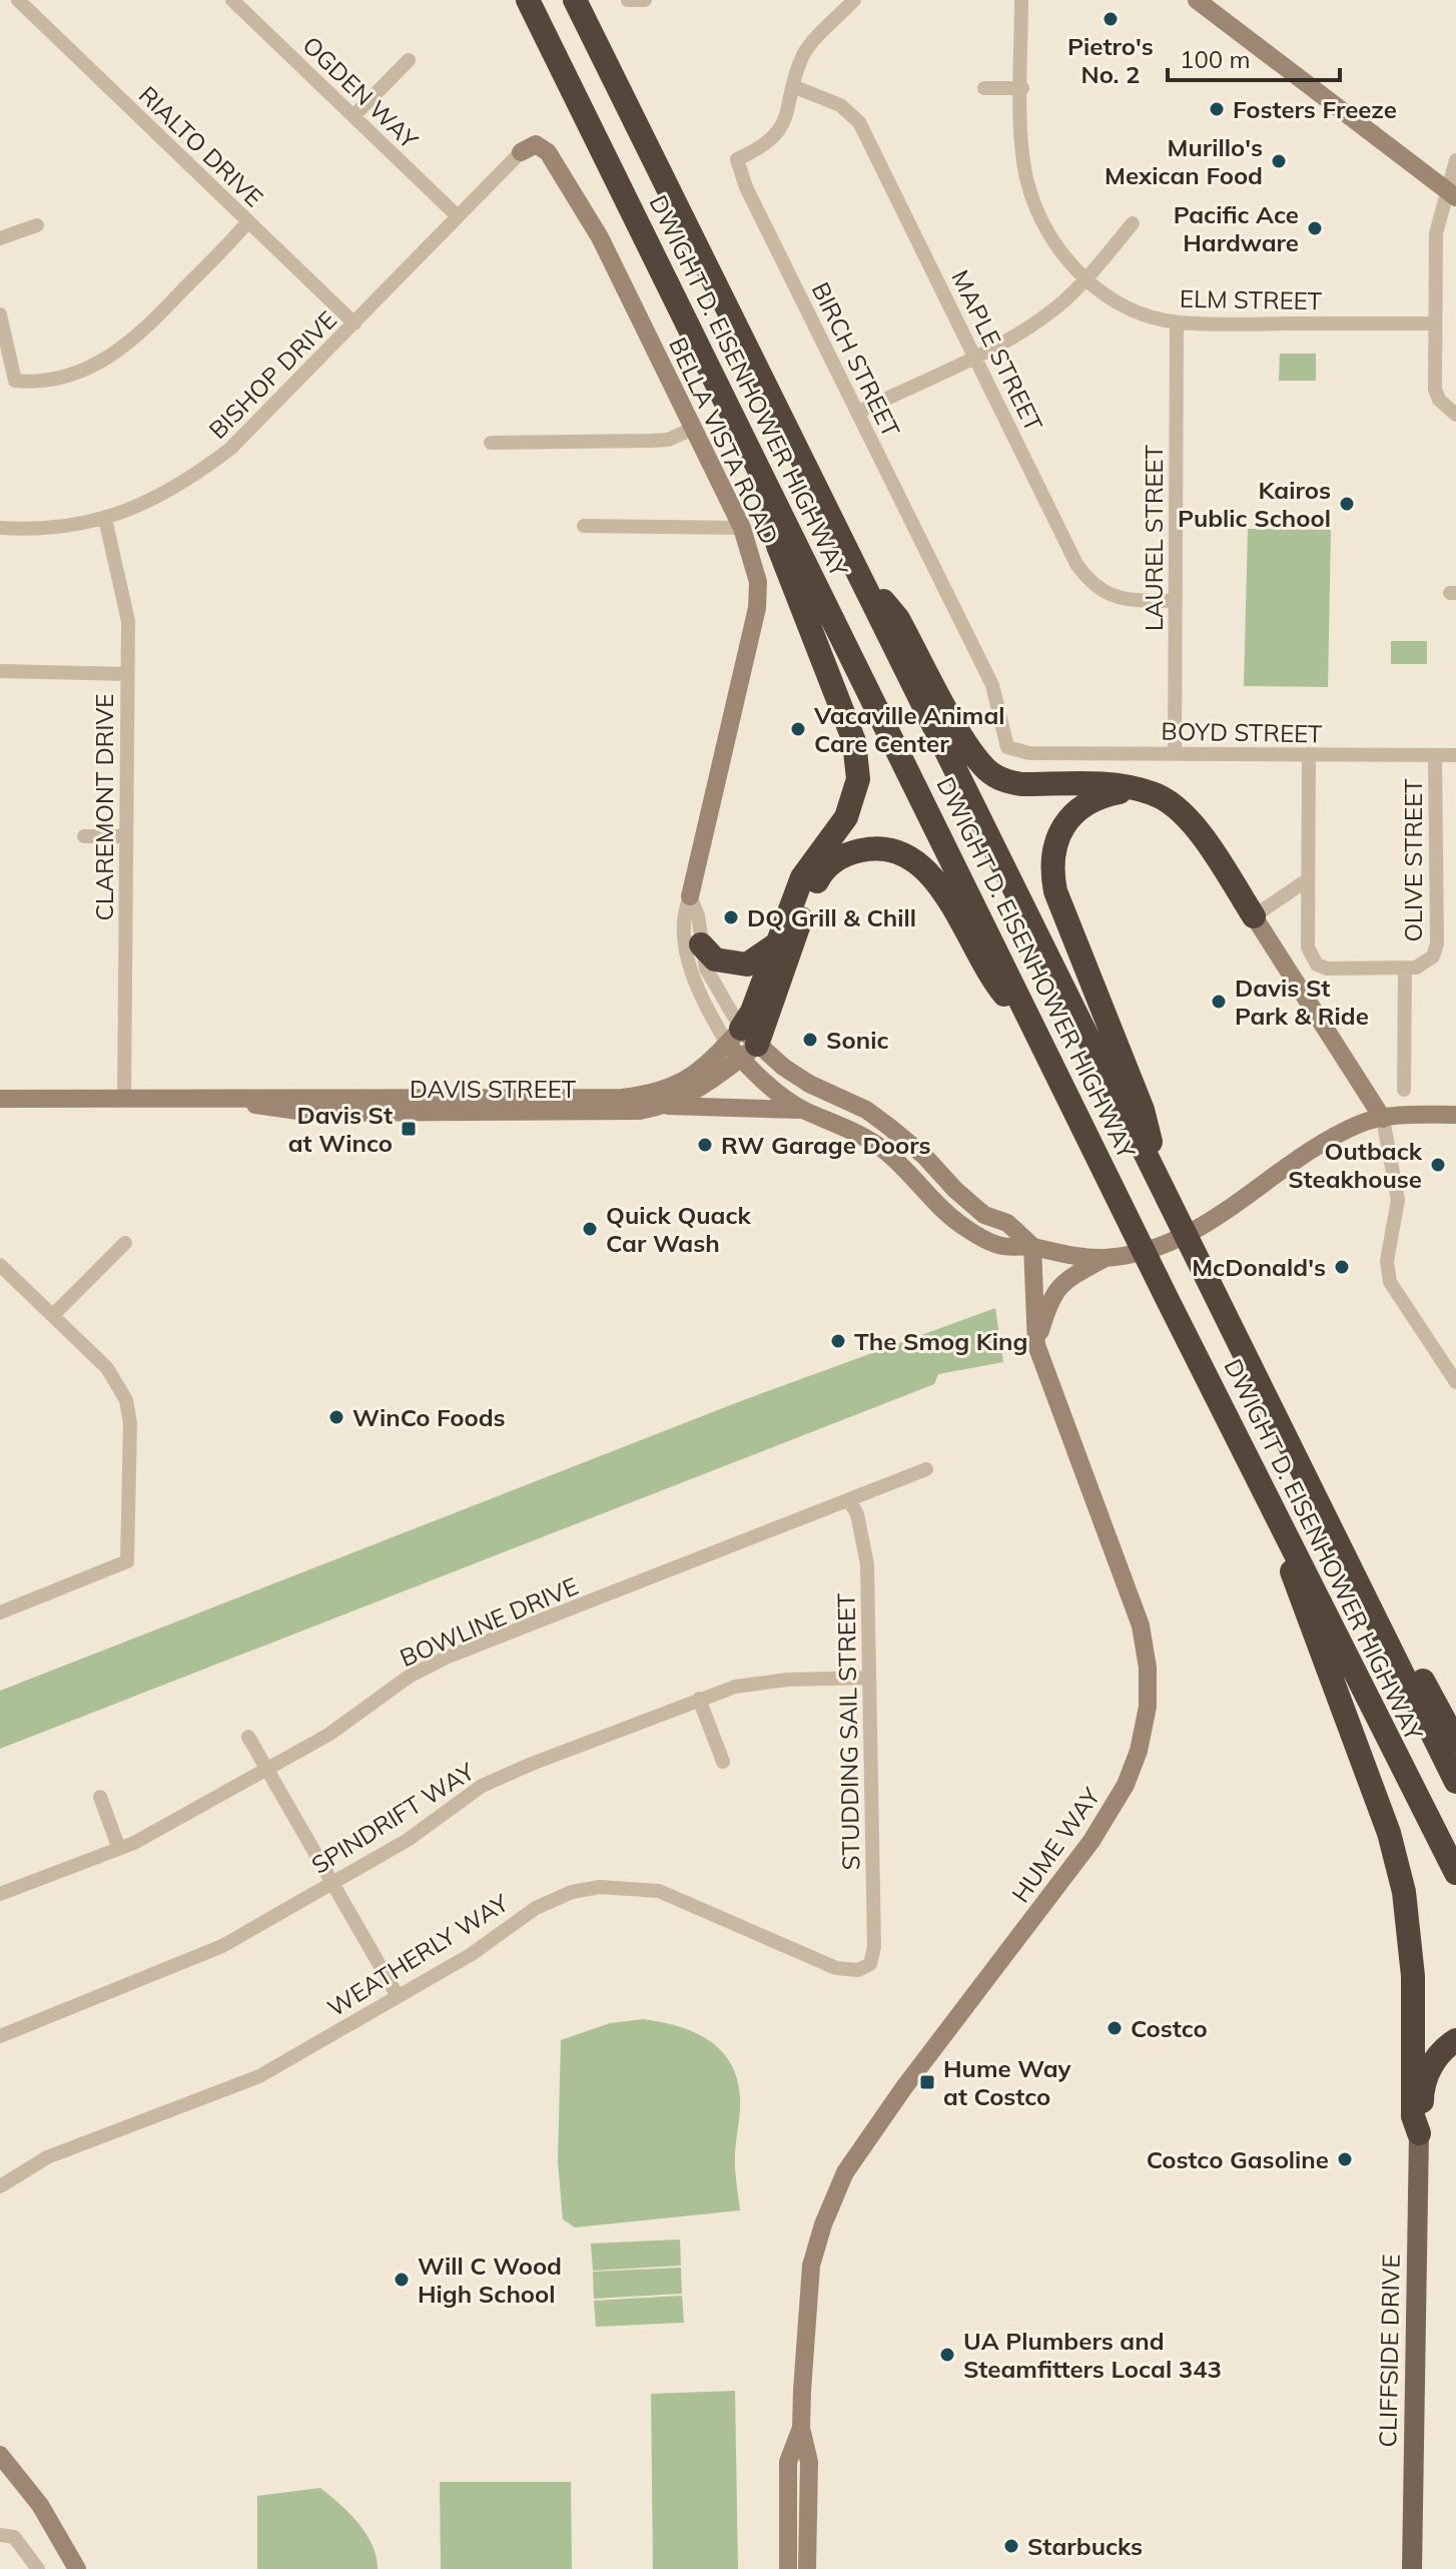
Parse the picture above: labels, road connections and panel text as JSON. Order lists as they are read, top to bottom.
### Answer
{
  "streets": {
    "highway": ["DWIGHT D. EISENHOWER HIGHWAY"],
    "main road": ["CLIFFSIDE DRIVE"],
    "street": [
      "OGDEN WAY",
      "RIALTO DRIVE",
      "ELM STREET",
      "MAPLE STREET",
      "BIRCH STREET",
      "BISHOP DRIVE",
      "BELLA VISTA ROAD",
      "LAUREL STREET",
      "BOYD STREET",
      "CLAREMONT DRIVE",
      "OLIVE STREET",
      "DAVIS STREET",
      "BOWLINE DRIVE",
      "STUDDING SAIL STREET",
      "SPINDRIFT WAY",
      "HUME WAY",
      "WEATHERLY WAY"
    ]
  },
  "crossings": [
    ["OGDEN WAY", "BISHOP DRIVE"],
    ["RIALTO DRIVE", "BISHOP DRIVE"],
    ["ELM STREET", "LAUREL STREET"],
    ["MAPLE STREET", "BIRCH STREET"],
    ["MAPLE STREET", "LAUREL STREET"],
    ["BIRCH STREET", "BOYD STREET"],
    ["BISHOP DRIVE", "BELLA VISTA ROAD"],
    ["BISHOP DRIVE", "CLAREMONT DRIVE"],
    ["BELLA VISTA ROAD", "DAVIS STREET"],
    ["LAUREL STREET", "BOYD STREET"],
    ["BOYD STREET", "OLIVE STREET"],
    ["CLAREMONT DRIVE", "DAVIS STREET"],
    ["BOWLINE DRIVE", "STUDDING SAIL STREET"],
    ["STUDDING SAIL STREET", "SPINDRIFT WAY"],
    ["STUDDING SAIL STREET", "WEATHERLY WAY"]
  ],
  "places": {
    "other": [
      "Pietro's No. 2",
      "Fosters Freeze",
      "Murillo's Mexican Food",
      "Pacific Ace Hardware",
      "Kairos Public School",
      "Vacaville Animal Care Center",
      "DQ Grill & Chill",
      "Davis St Park & Ride",
      "Sonic",
      "RW Garage Doors",
      "Outback Steakhouse",
      "Quick Quack Car Wash",
      "McDonald's",
      "The Smog King",
      "WinCo Foods",
      "Costco",
      "Costco Gasoline",
      "Will C Wood High School",
      "UA Plumbers and Steamfitters Local 343",
      "Starbucks"
    ],
    "transit": ["Davis St at Winco", "Hume Way at Costco"]
  },
  "scale_bar": "100 m"
}
